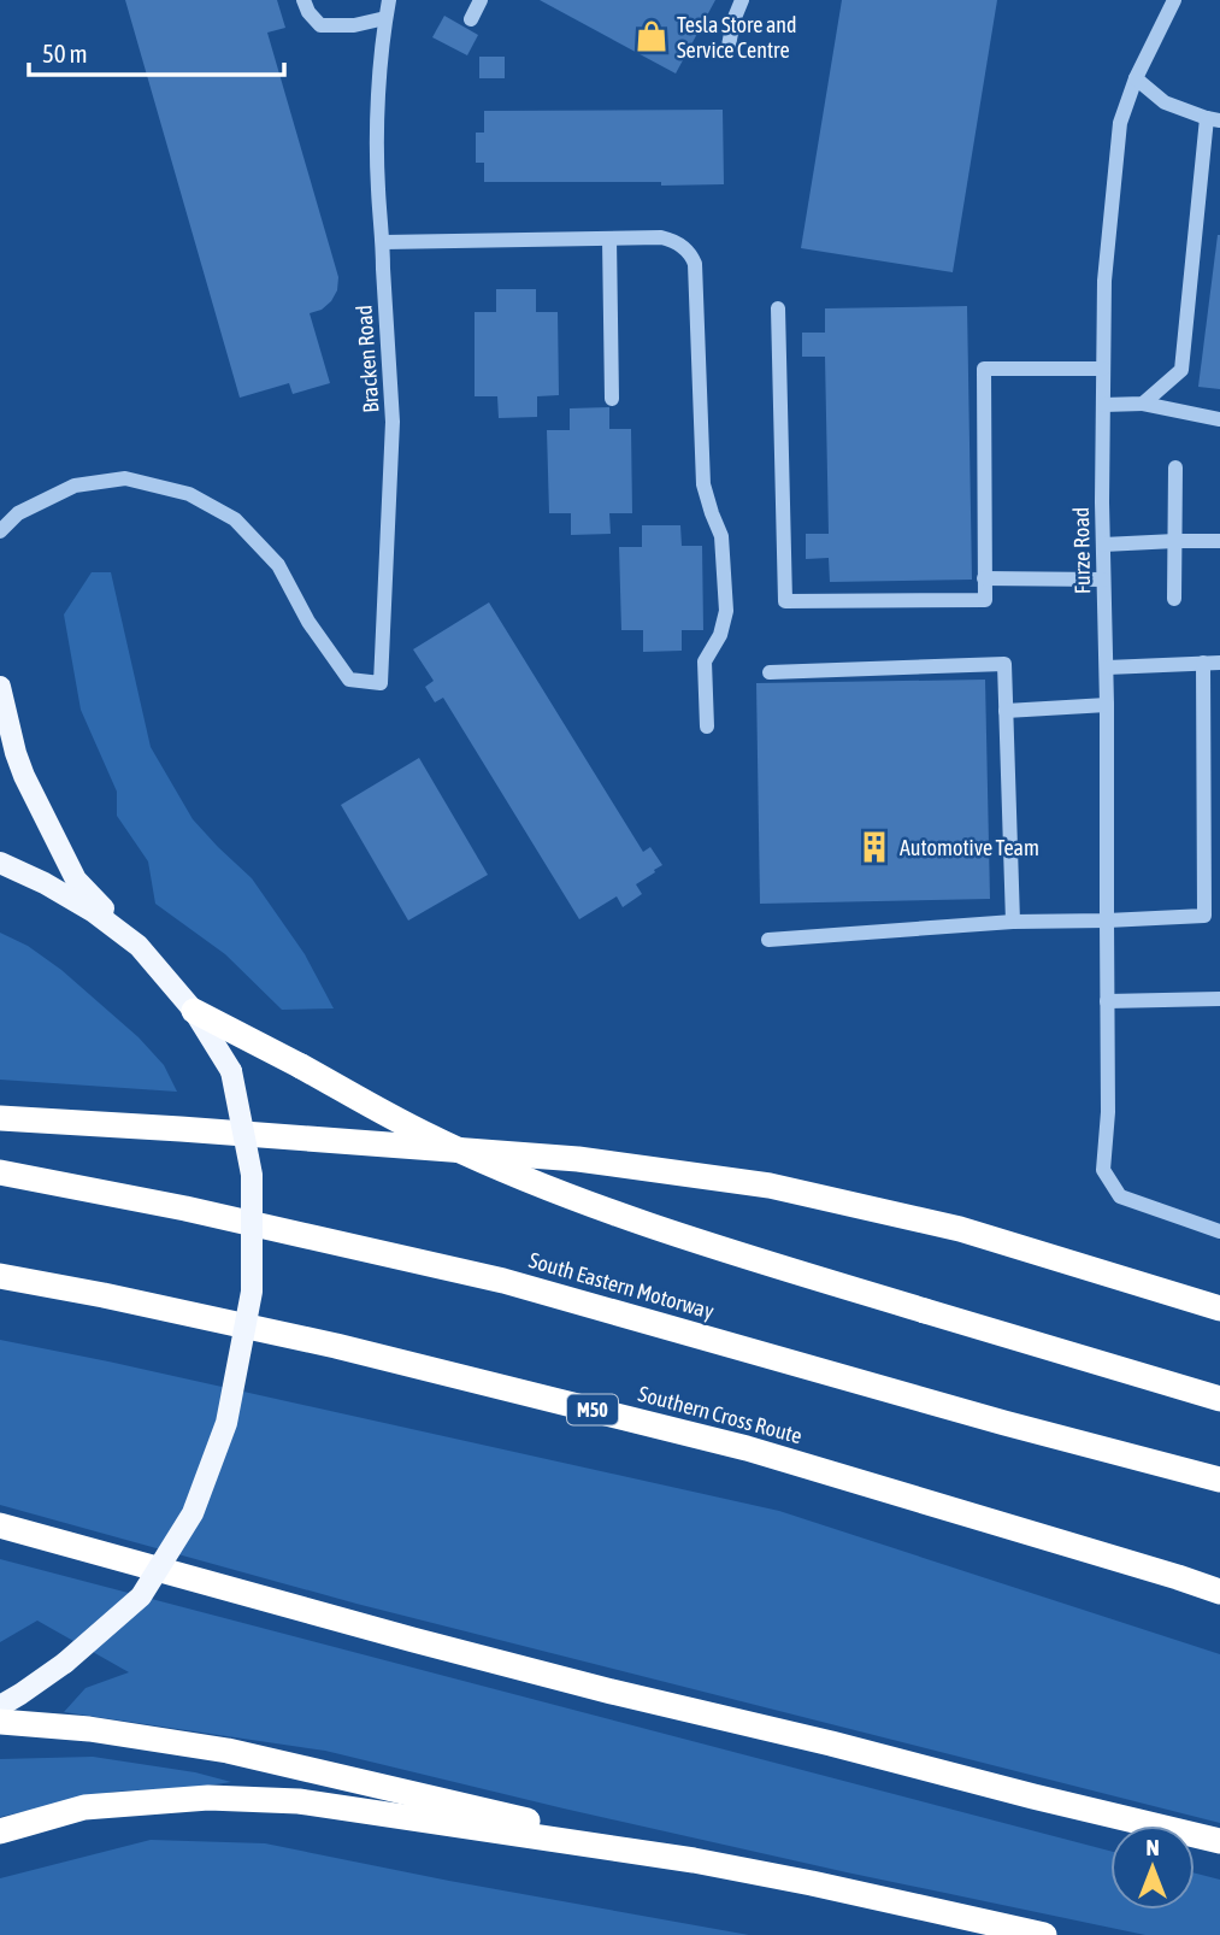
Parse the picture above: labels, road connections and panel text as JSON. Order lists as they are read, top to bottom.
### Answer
{
  "streets": {
    "highway": ["South Eastern Motorway", "M50", "Southern Cross Route"],
    "street": ["Bracken Road", "Furze Road"]
  },
  "places": {
    "shop": ["Tesla Store and Service Centre"],
    "building": ["Automotive Team"]
  },
  "scale_bar": "50 m",
  "north": "top"
}
